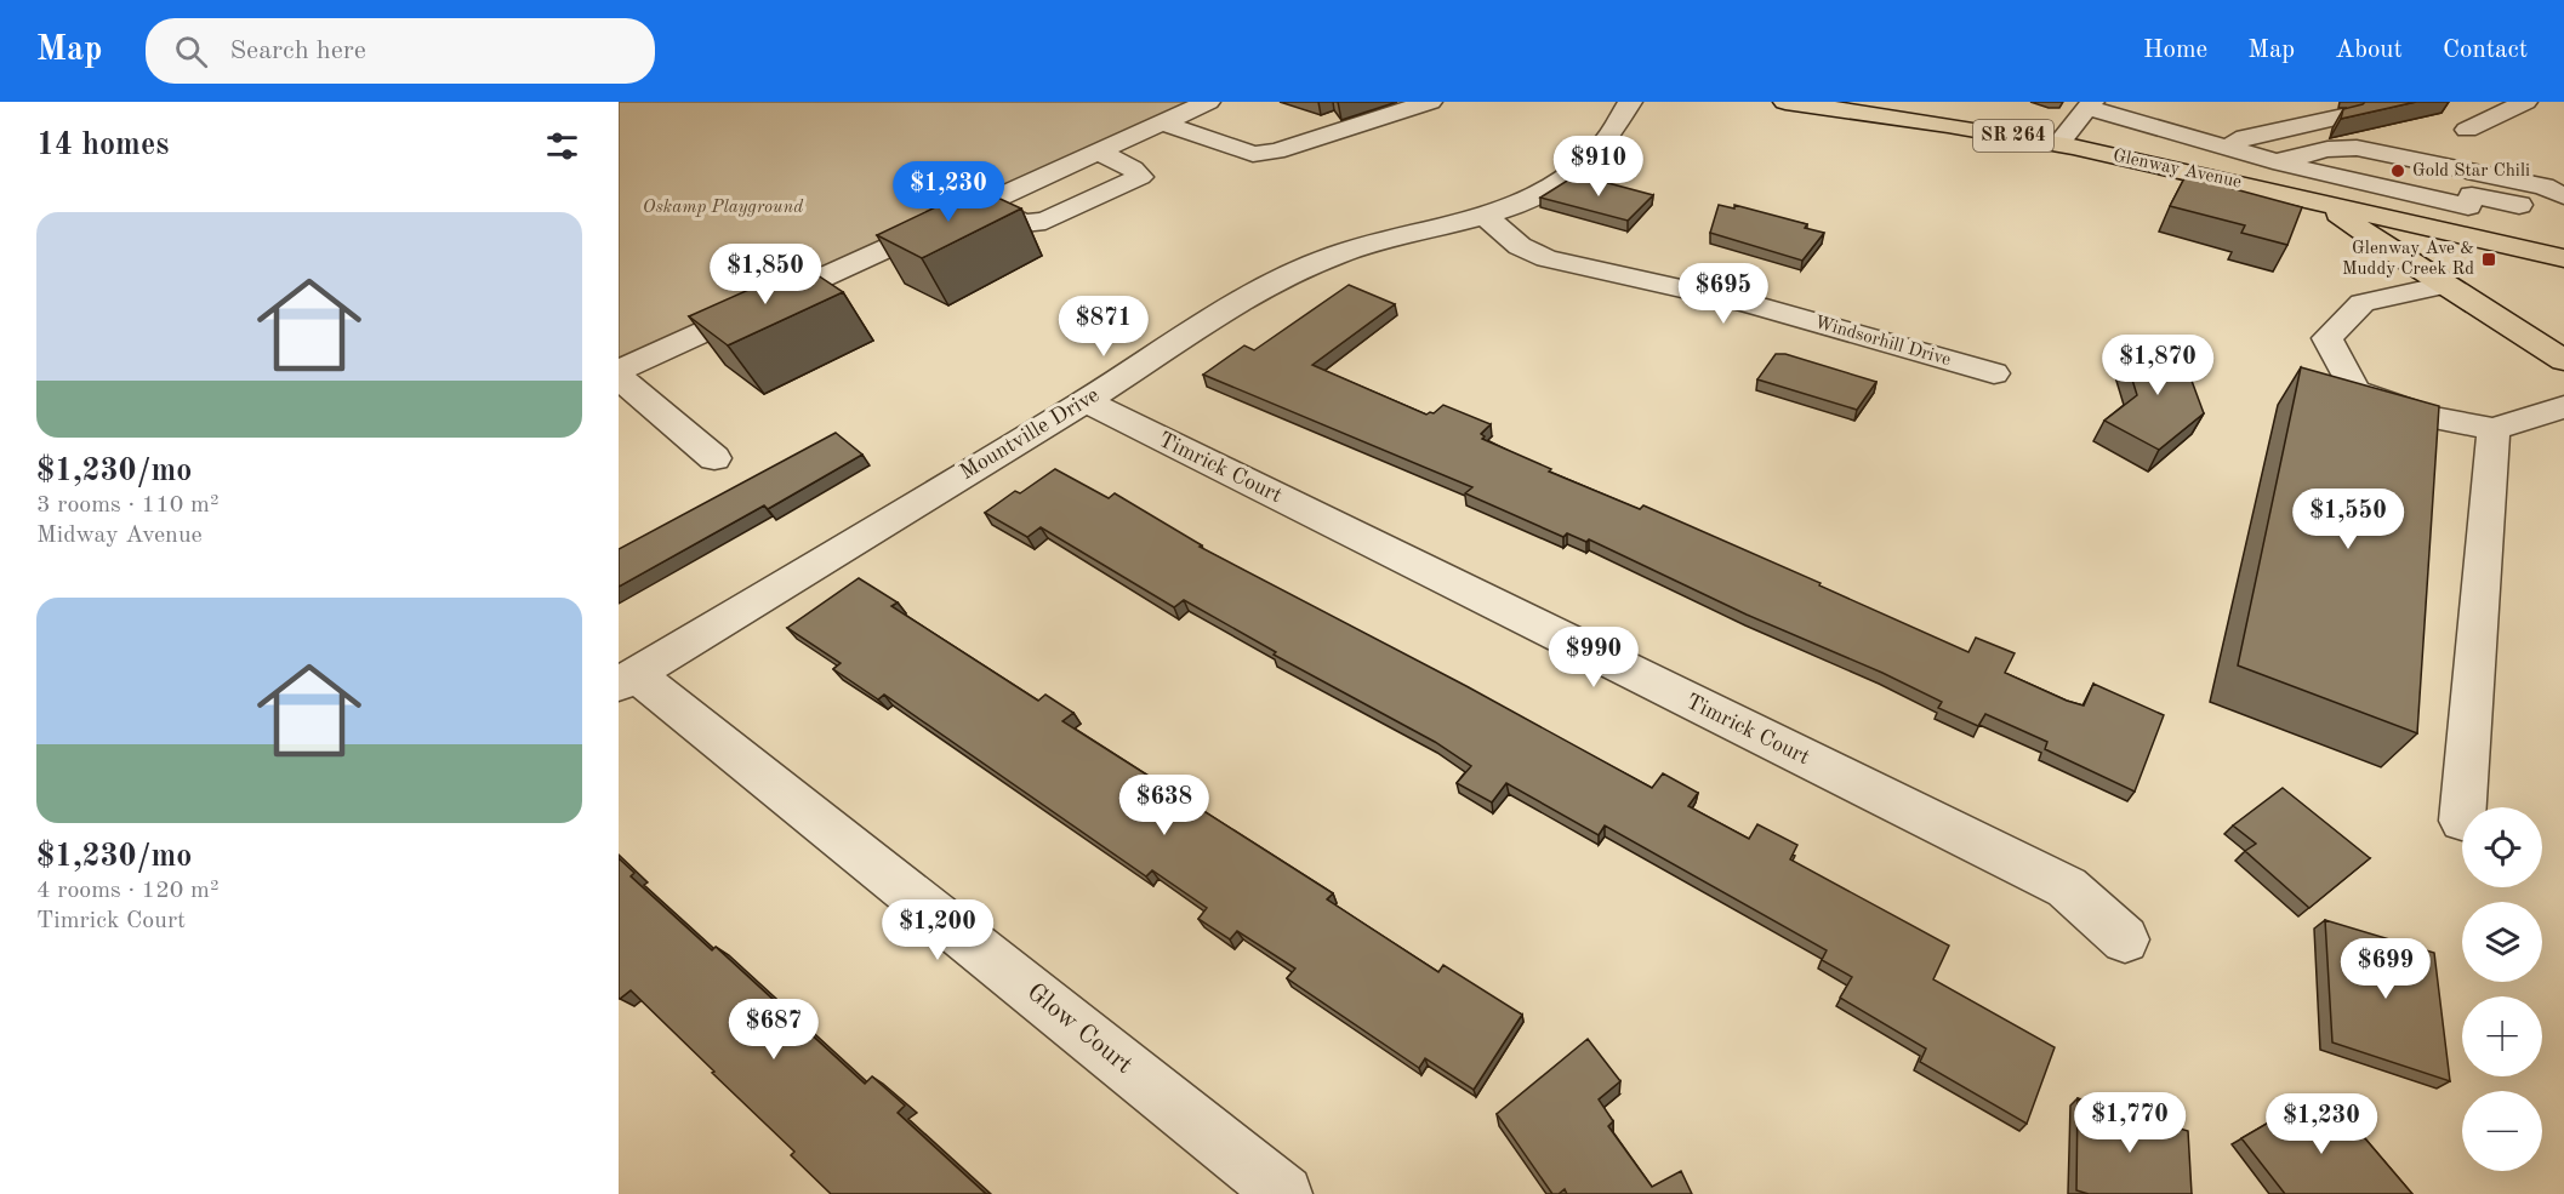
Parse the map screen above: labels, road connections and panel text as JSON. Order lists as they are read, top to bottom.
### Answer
{
  "streets": {
    "main road": ["SR 264", "Glenway Avenue"],
    "street": [
      "Windsorhill Drive",
      "Mountville Drive",
      "Timrick Court",
      "Glow Court"
    ]
  },
  "crossings": [
    ["Windsorhill Drive", "Mountville Drive"],
    ["Mountville Drive", "Timrick Court"],
    ["Mountville Drive", "Glow Court"]
  ],
  "parks": ["Oskamp Playground"],
  "places": {
    "other": ["Gold Star Chili"],
    "transit": ["Glenway Ave & Muddy Creek Rd"]
  },
  "page": {
    "header": "Map",
    "search": "Search here",
    "nav": [
      "Home",
      "Map",
      "About",
      "Contact"
    ],
    "heading": "14 homes",
    "price": [
      "$910",
      "$1,230",
      "$1,850",
      "$695",
      "$871",
      "$1,870",
      "$1,550",
      "$990",
      "$638",
      "$1,200",
      "$699",
      "$687",
      "$1,770",
      "$1,230"
    ],
    "list": [
      {
        "name": "$1,230/mo",
        "note": "3 rooms · 110 m² · Midway Avenue"
      },
      {
        "name": "$1,230/mo",
        "note": "4 rooms · 120 m² · Timrick Court"
      }
    ],
    "map_buttons": ["+", "−"]
  }
}
